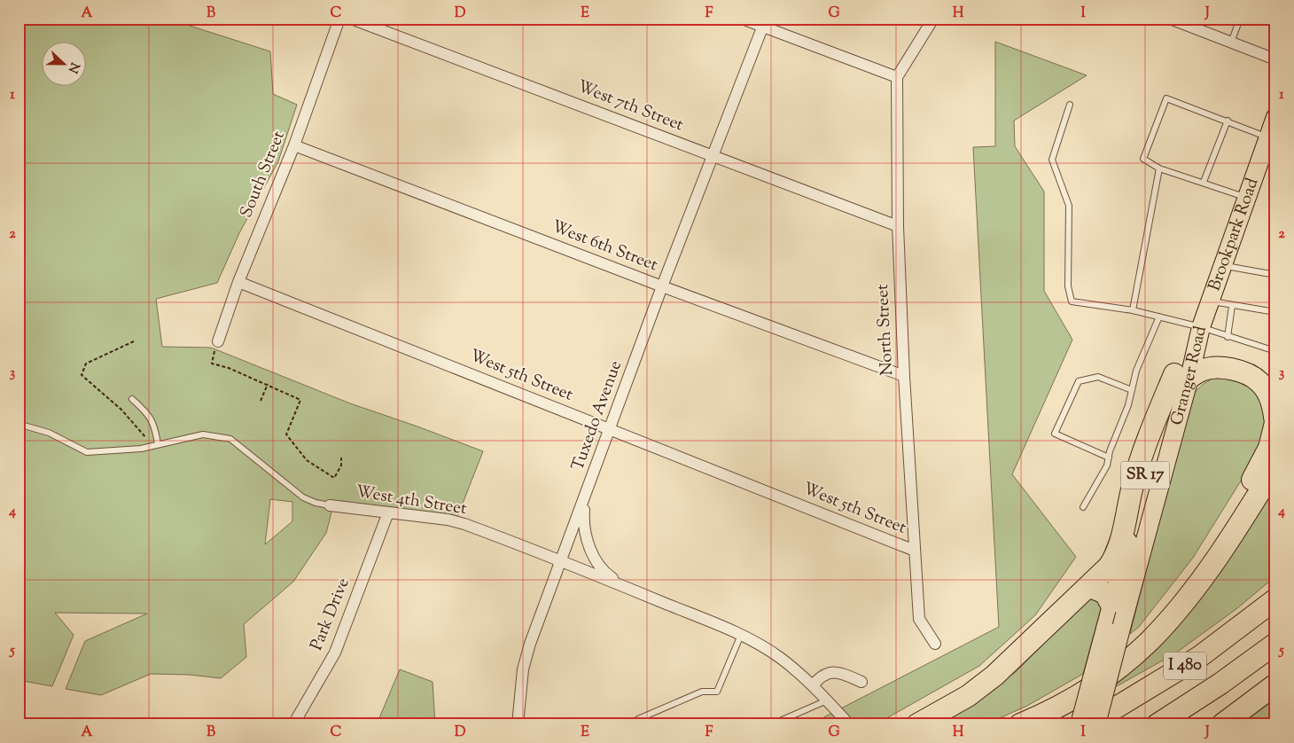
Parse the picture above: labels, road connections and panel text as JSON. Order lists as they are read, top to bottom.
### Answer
{
  "streets": {
    "highway": ["I 480"],
    "main road": ["Brookpark Road", "Granger Road", "SR 17"],
    "street": [
      "West 7th Street",
      "South Street",
      "West 6th Street",
      "North Street",
      "West 5th Street",
      "Tuxedo Avenue",
      "West 4th Street",
      "Park Drive"
    ]
  },
  "crossings": [
    ["West 7th Street", "North Street"],
    ["West 7th Street", "Tuxedo Avenue"],
    ["South Street", "West 6th Street"],
    ["South Street", "West 5th Street"],
    ["Brookpark Road", "Granger Road"],
    ["West 6th Street", "North Street"],
    ["West 6th Street", "Tuxedo Avenue"],
    ["North Street", "West 5th Street"],
    ["West 5th Street", "Tuxedo Avenue"],
    ["Tuxedo Avenue", "West 4th Street"],
    ["West 4th Street", "Park Drive"]
  ],
  "north": "right",
  "grid": {
    "columns": [
      "A",
      "B",
      "C",
      "D",
      "E",
      "F",
      "G",
      "H",
      "I",
      "J"
    ],
    "rows": [
      "1",
      "2",
      "3",
      "4",
      "5"
    ]
  }
}
